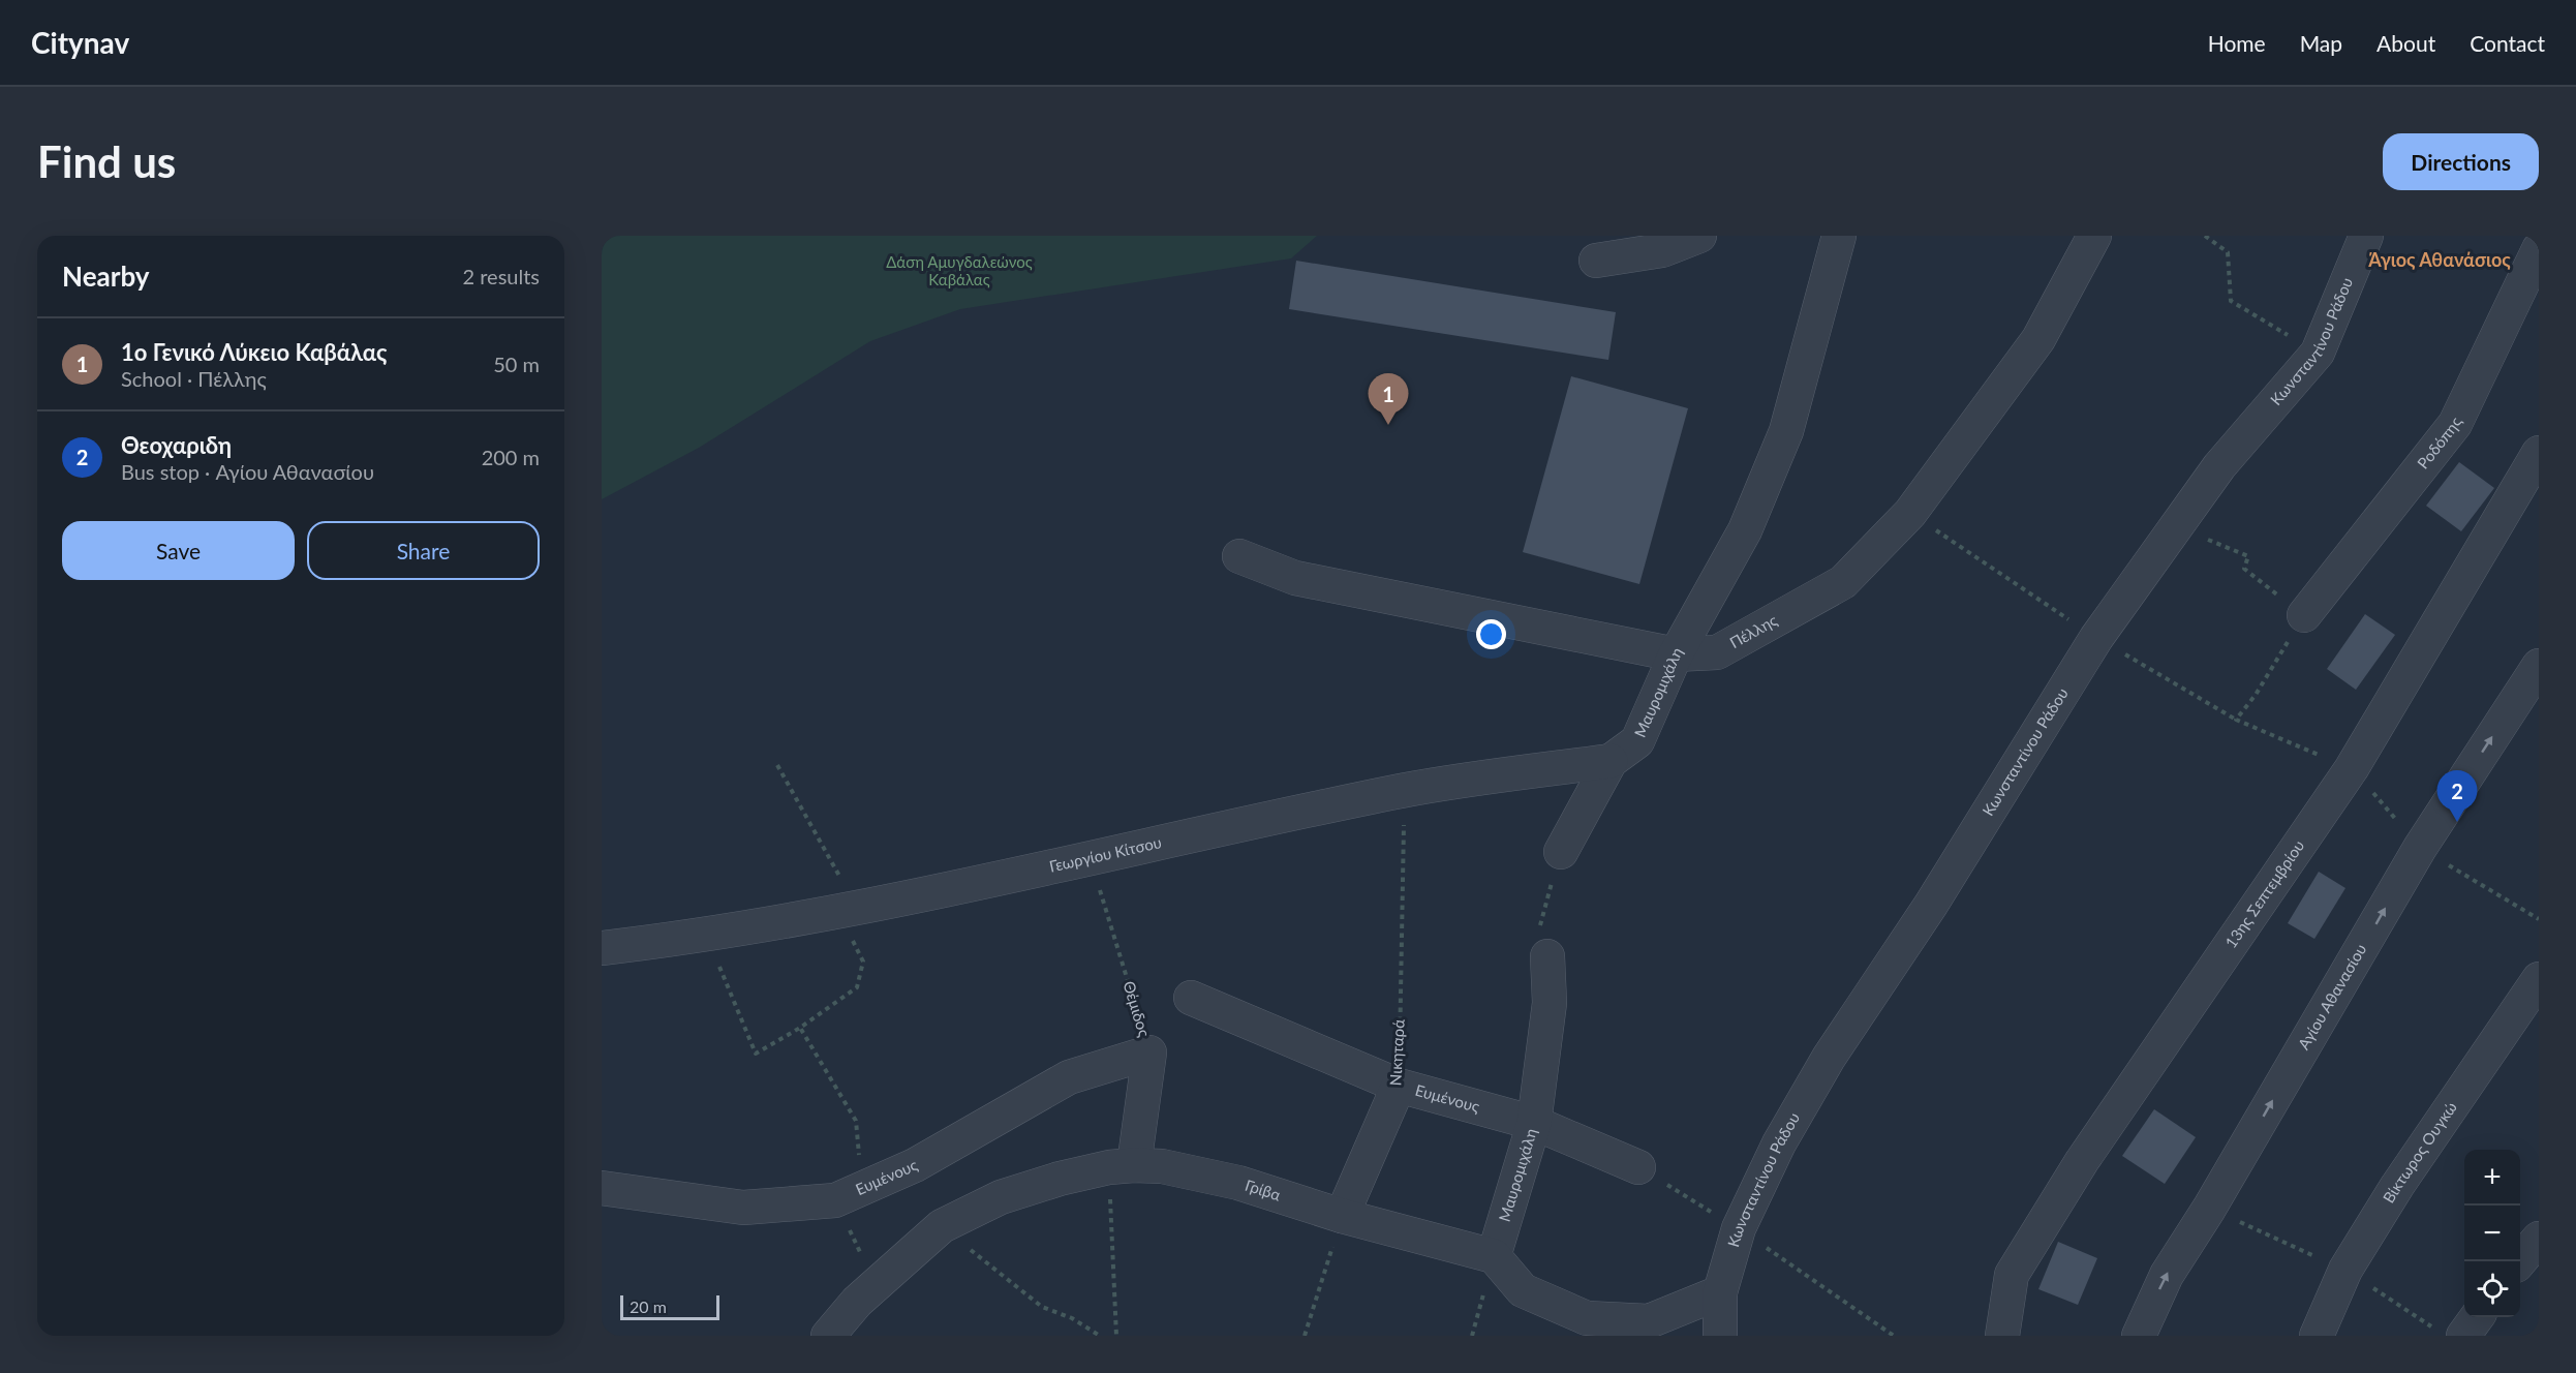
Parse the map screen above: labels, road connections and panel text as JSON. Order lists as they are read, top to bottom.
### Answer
{
  "streets": {
    "street": [
      "Κωνσταντίνου Ράδου",
      "Ροδόπης",
      "Πέλλης",
      "Μαυρομιχάλη",
      "Γεωργίου Κίτσου",
      "13ης Σεπτεμβρίου",
      "Αγίου Αθανασίου",
      "Θέμιδος",
      "Νικηταρά",
      "Ευμένους",
      "Βίκτωρος Ουγκώ",
      "Γρίβα"
    ]
  },
  "crossings": [
    ["Πέλλης", "Μαυρομιχάλη"],
    ["Μαυρομιχάλη", "Γεωργίου Κίτσου"],
    ["Μαυρομιχάλη", "Ευμένους"],
    ["Μαυρομιχάλη", "Γρίβα"],
    ["Γεωργίου Κίτσου", "Θέμιδος"],
    ["Γεωργίου Κίτσου", "Νικηταρά"],
    ["Θέμιδος", "Ευμένους"],
    ["Θέμιδος", "Γρίβα"],
    ["Νικηταρά", "Ευμένους"],
    ["Νικηταρά", "Γρίβα"]
  ],
  "one_way": ["Αγίου Αθανασίου"],
  "districts": ["Άγιος Αθανάσιος"],
  "parks": ["Δάση Αμυγδαλεώνος Καβάλας"],
  "scale_bar": "20 m",
  "page": {
    "header": "Citynav",
    "nav": [
      "Home",
      "Map",
      "About",
      "Contact"
    ],
    "buttons": [
      "Directions",
      ["Save", "Share"]
    ],
    "title": "Find us",
    "heading": ["Nearby", "2 results"],
    "list": [
      {
        "mark": "1",
        "name": "1ο Γενικό Λύκειο Καβάλας",
        "note": "School · Πέλλης",
        "value": "50 m"
      },
      {
        "mark": "2",
        "name": "Θεοχαριδη",
        "note": "Bus stop · Αγίου Αθανασίου",
        "value": "200 m"
      }
    ],
    "pins": ["1", "2"],
    "map_buttons": ["+", "−"],
    "scale": "20 m"
  }
}
